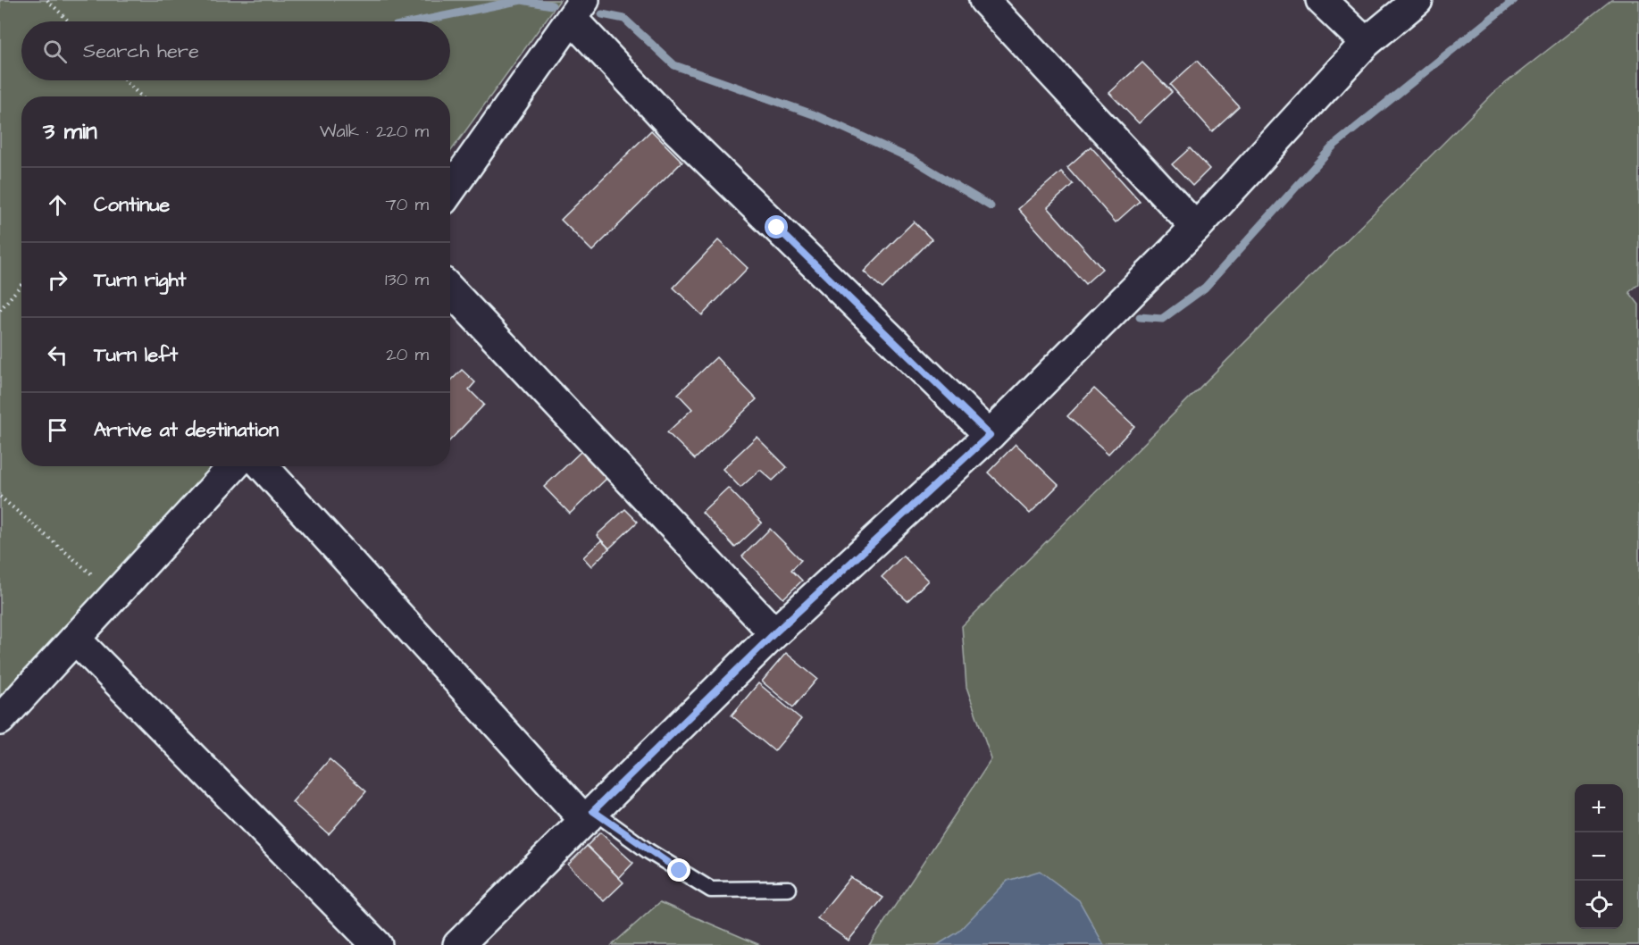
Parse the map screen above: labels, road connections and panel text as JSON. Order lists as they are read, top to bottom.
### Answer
{
  "page": {
    "search": "Search here",
    "heading": ["3 min", "Walk · 220 m"],
    "list": [
      ["Continue", "70 m"],
      ["Turn right", "130 m"],
      ["Turn left", "20 m"],
      "Arrive at destination"
    ],
    "map_buttons": ["+", "−"]
  }
}
